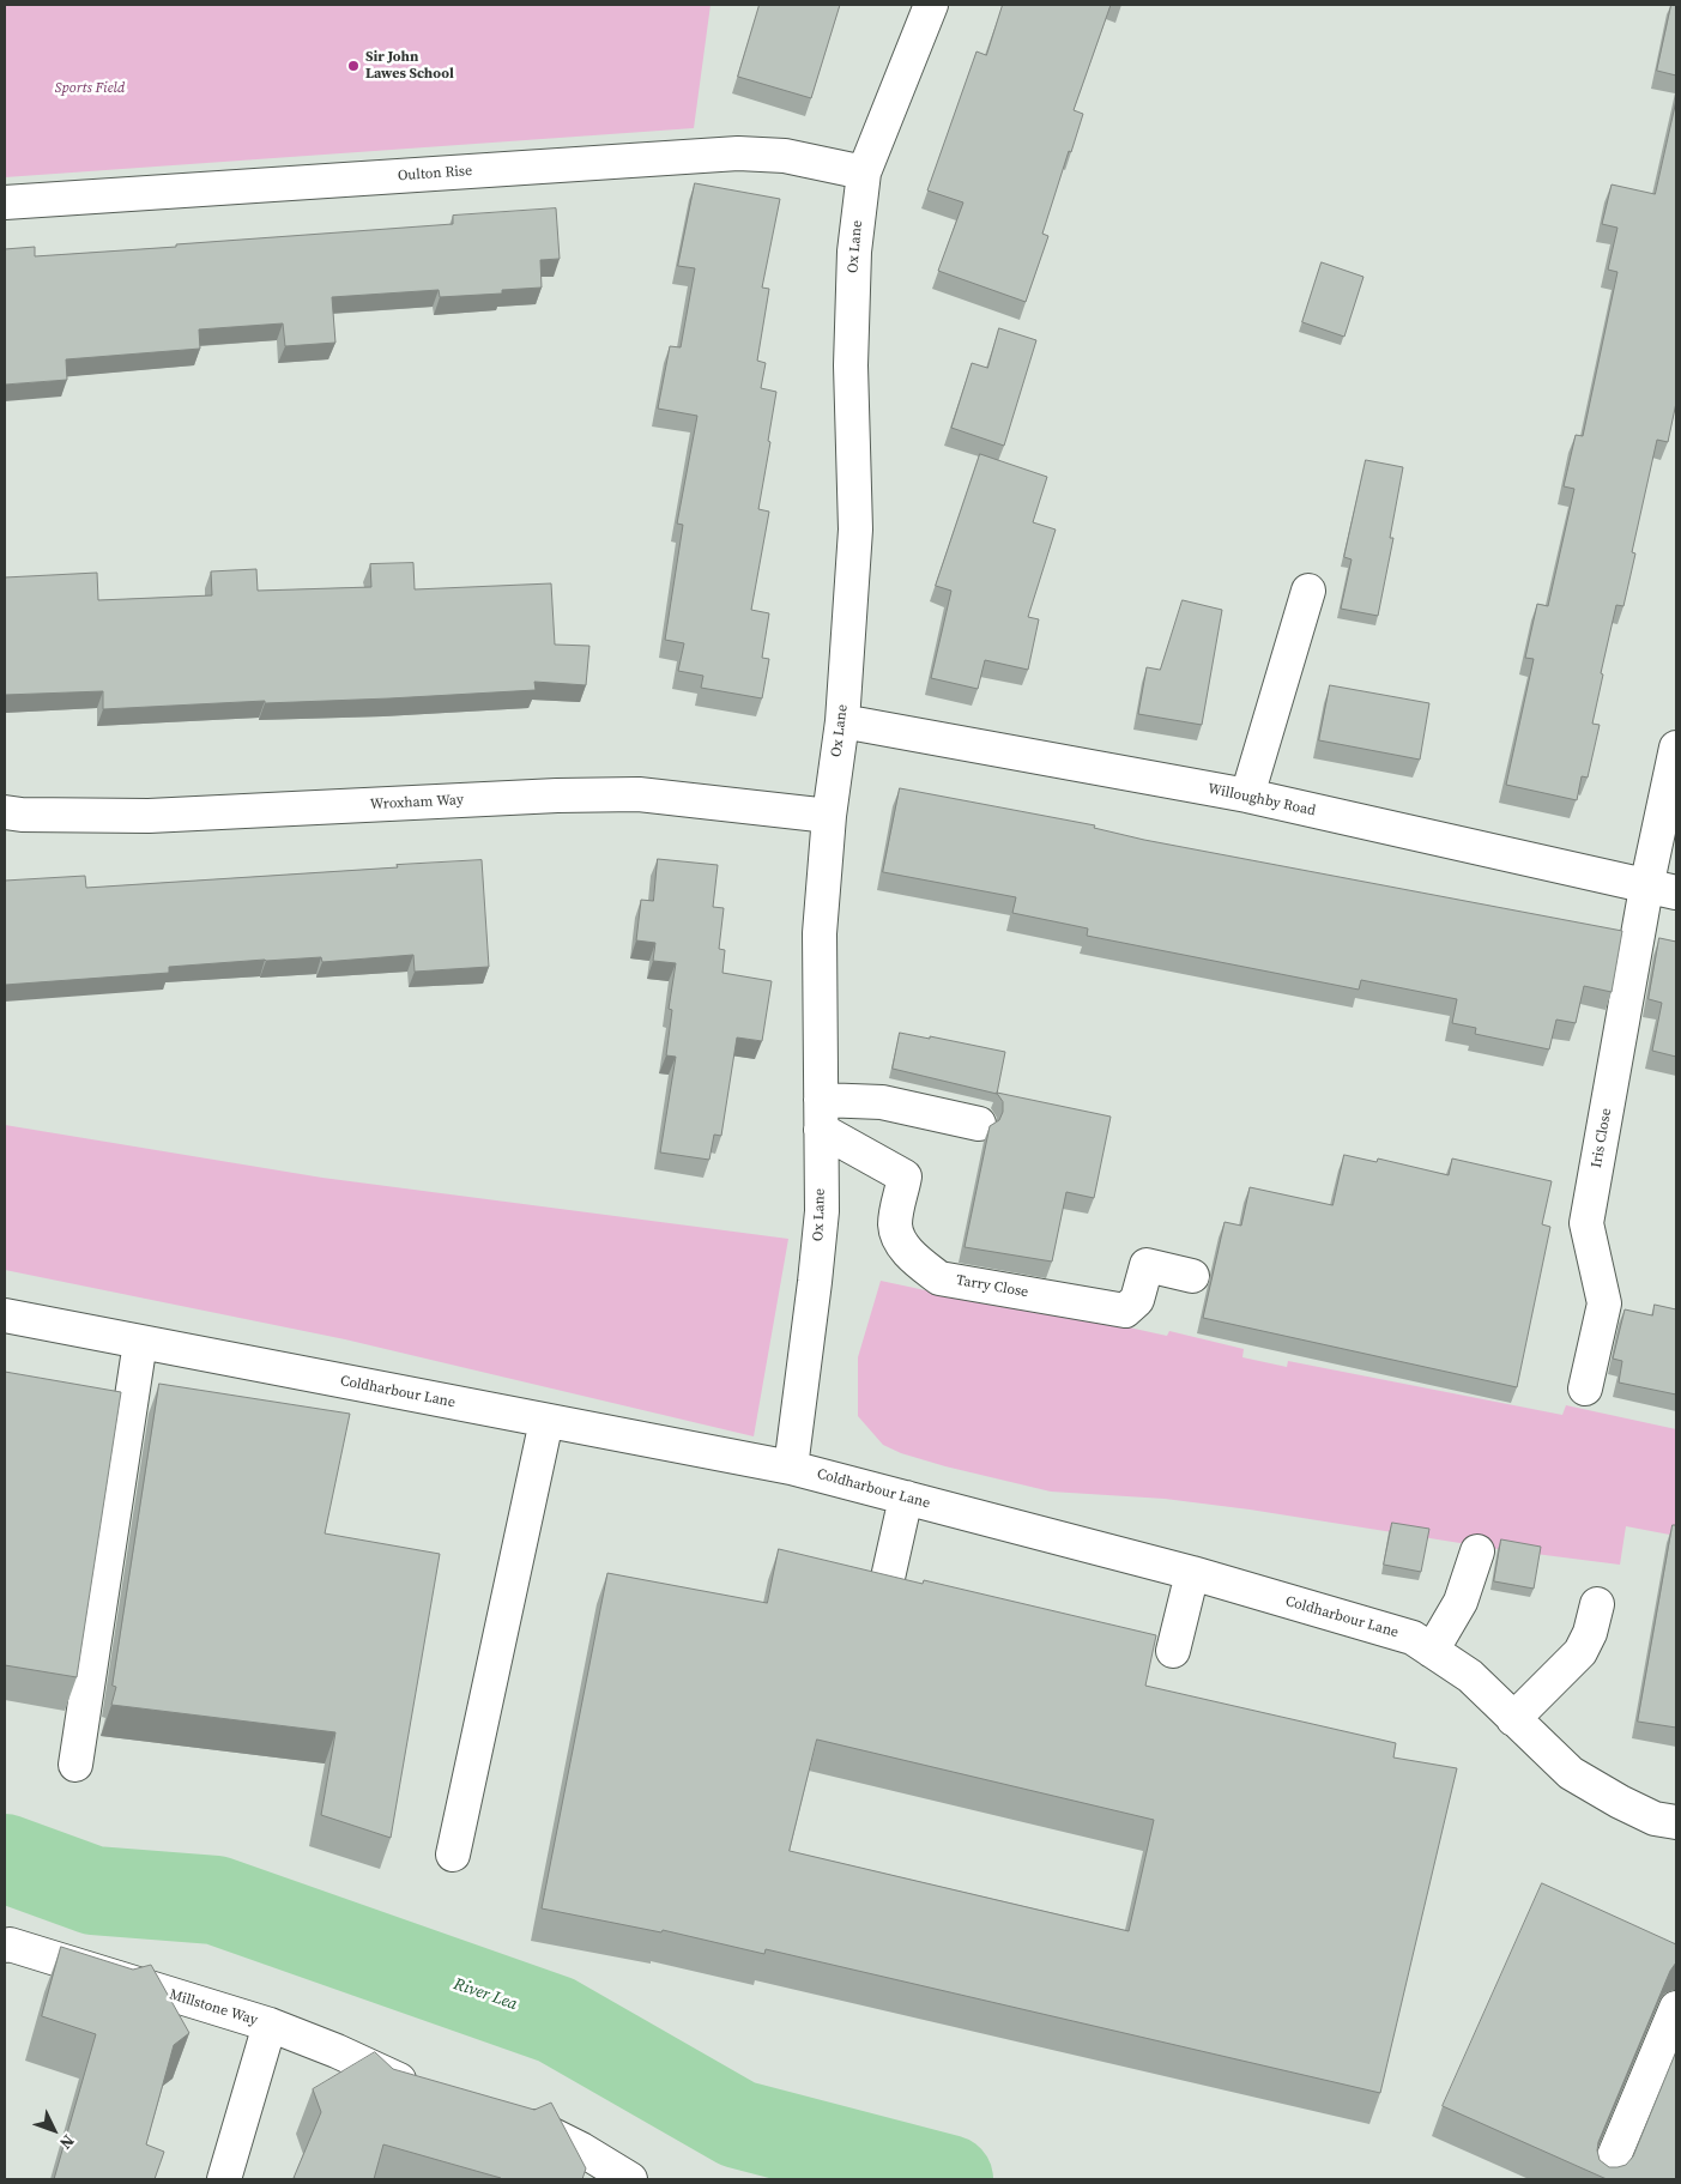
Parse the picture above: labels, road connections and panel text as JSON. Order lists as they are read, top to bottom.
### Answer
{
  "streets": {
    "street": [
      "Oulton Rise",
      "Ox Lane",
      "Willoughby Road",
      "Wroxham Way",
      "Iris Close",
      "Tarry Close",
      "Coldharbour Lane",
      "Millstone Way"
    ]
  },
  "crossings": [
    ["Oulton Rise", "Ox Lane"],
    ["Ox Lane", "Willoughby Road"],
    ["Ox Lane", "Wroxham Way"],
    ["Ox Lane", "Tarry Close"],
    ["Ox Lane", "Coldharbour Lane"],
    ["Willoughby Road", "Iris Close"]
  ],
  "water": ["River Lea"],
  "parks": ["Sports Field"],
  "places": ["Sir John Lawes School"],
  "north": "bottom right"
}
